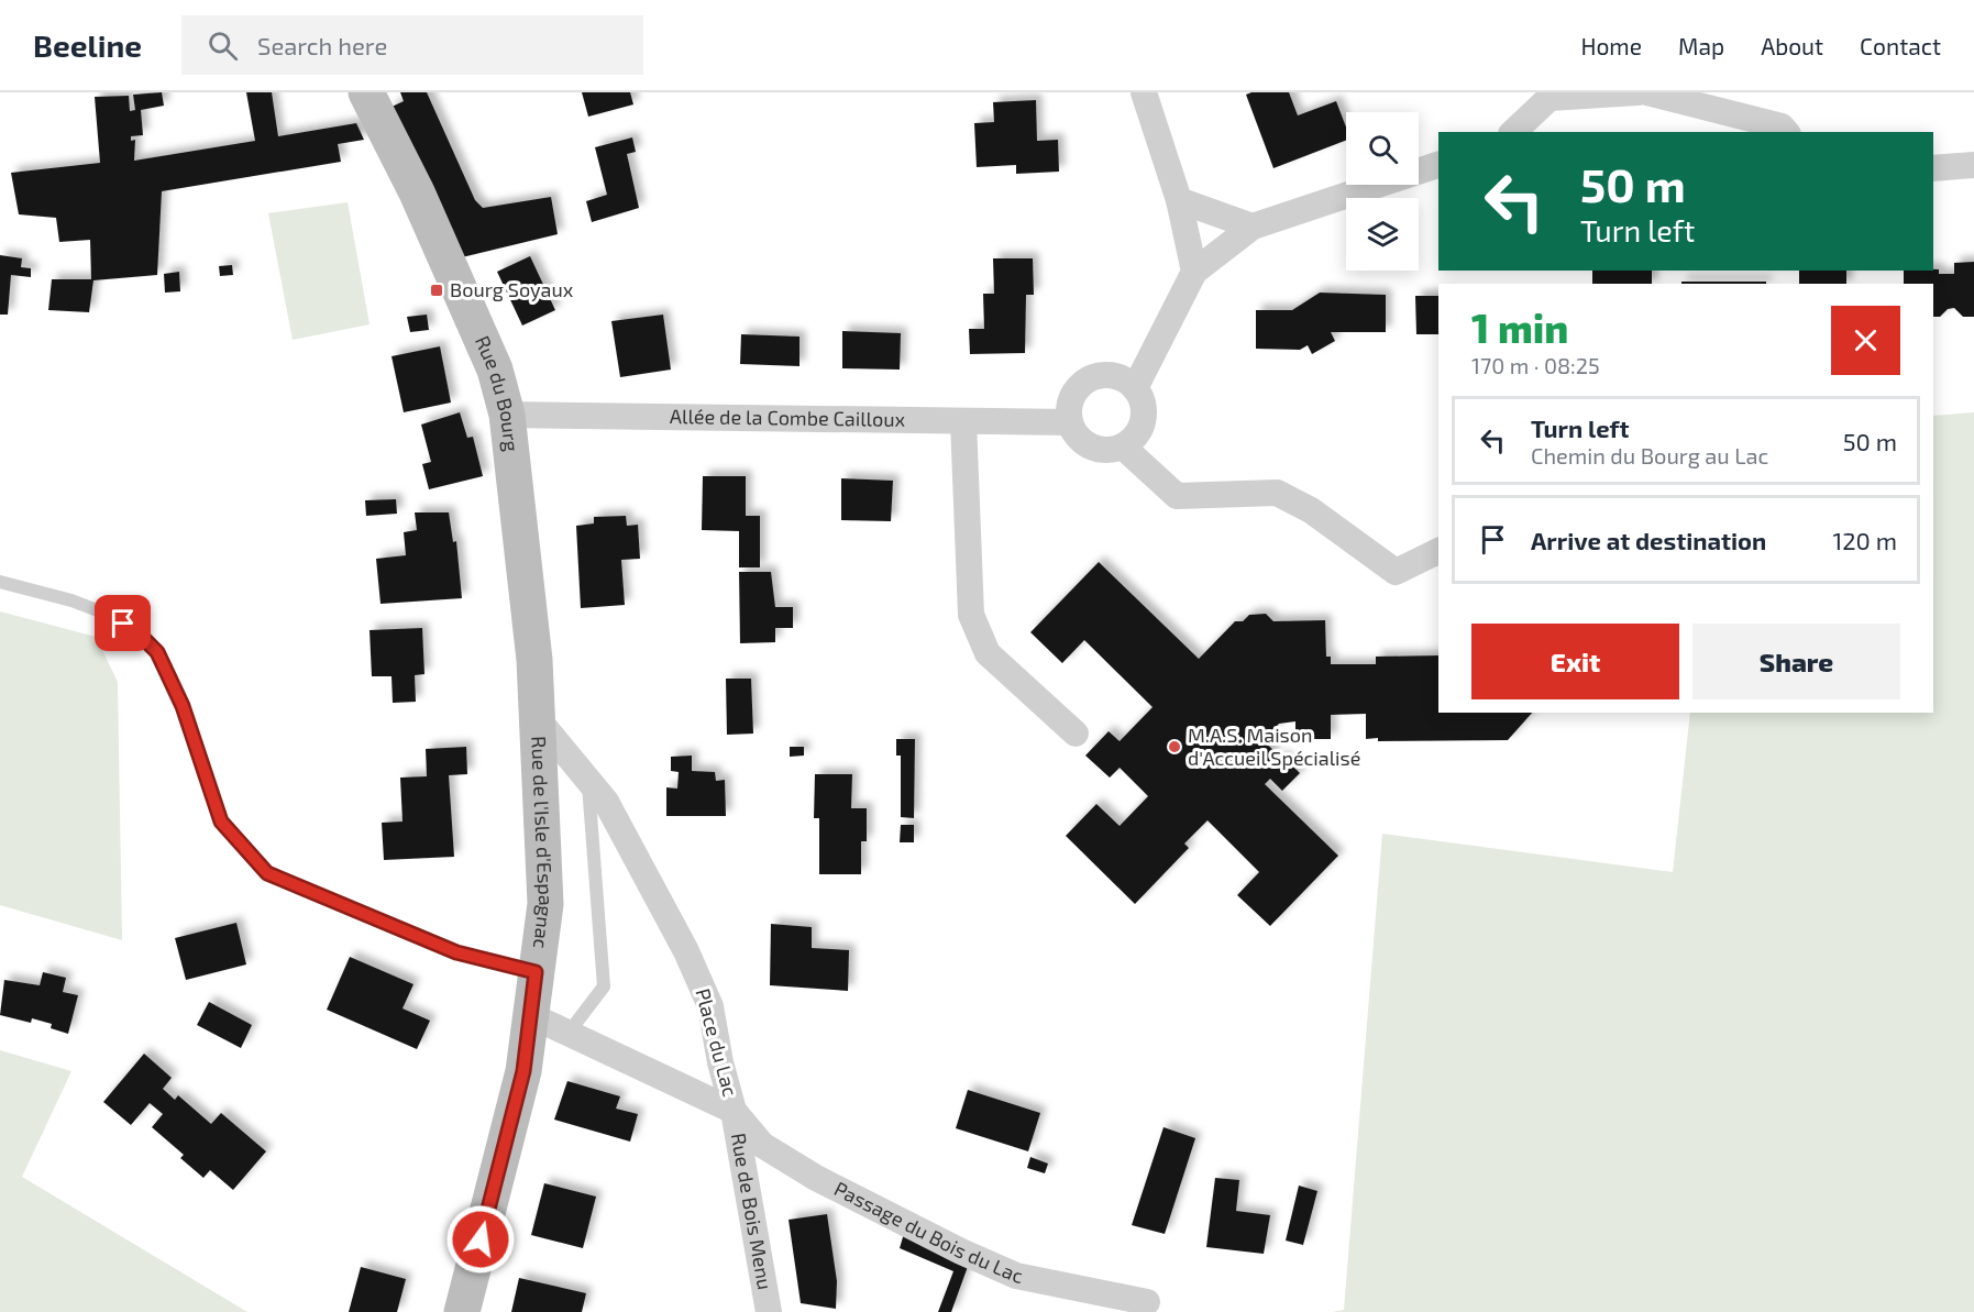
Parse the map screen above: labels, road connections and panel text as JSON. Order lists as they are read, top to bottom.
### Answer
{
  "streets": {
    "street": [
      "Rue du Bourg",
      "Allée de la Combe Cailloux",
      "Rue de l'Isle d'Espagnac",
      "Place du Lac",
      "Rue de Bois Menu",
      "Passage du Bois du Lac"
    ]
  },
  "crossings": [
    ["Rue du Bourg", "Allée de la Combe Cailloux"],
    ["Rue du Bourg", "Rue de l'Isle d'Espagnac"],
    ["Rue du Bourg", "Place du Lac"],
    ["Rue de l'Isle d'Espagnac", "Place du Lac"],
    ["Place du Lac", "Rue de Bois Menu"],
    ["Place du Lac", "Passage du Bois du Lac"],
    ["Rue de Bois Menu", "Passage du Bois du Lac"]
  ],
  "places": {
    "transit": ["Bourg Soyaux"],
    "other": ["M.A.S. Maison d'Accueil Spécialisé"]
  },
  "page": {
    "header": "Beeline",
    "search": "Search here",
    "nav": [
      "Home",
      "Map",
      "About",
      "Contact"
    ],
    "turn": ["50 m", "Turn left"],
    "heading": ["1 min", "170 m · 08:25"],
    "list": [
      {
        "name": "Turn left",
        "note": "Chemin du Bourg au Lac",
        "value": "50 m"
      },
      {
        "name": "Arrive at destination",
        "value": "120 m"
      }
    ],
    "buttons": ["Exit", "Share"]
  }
}
